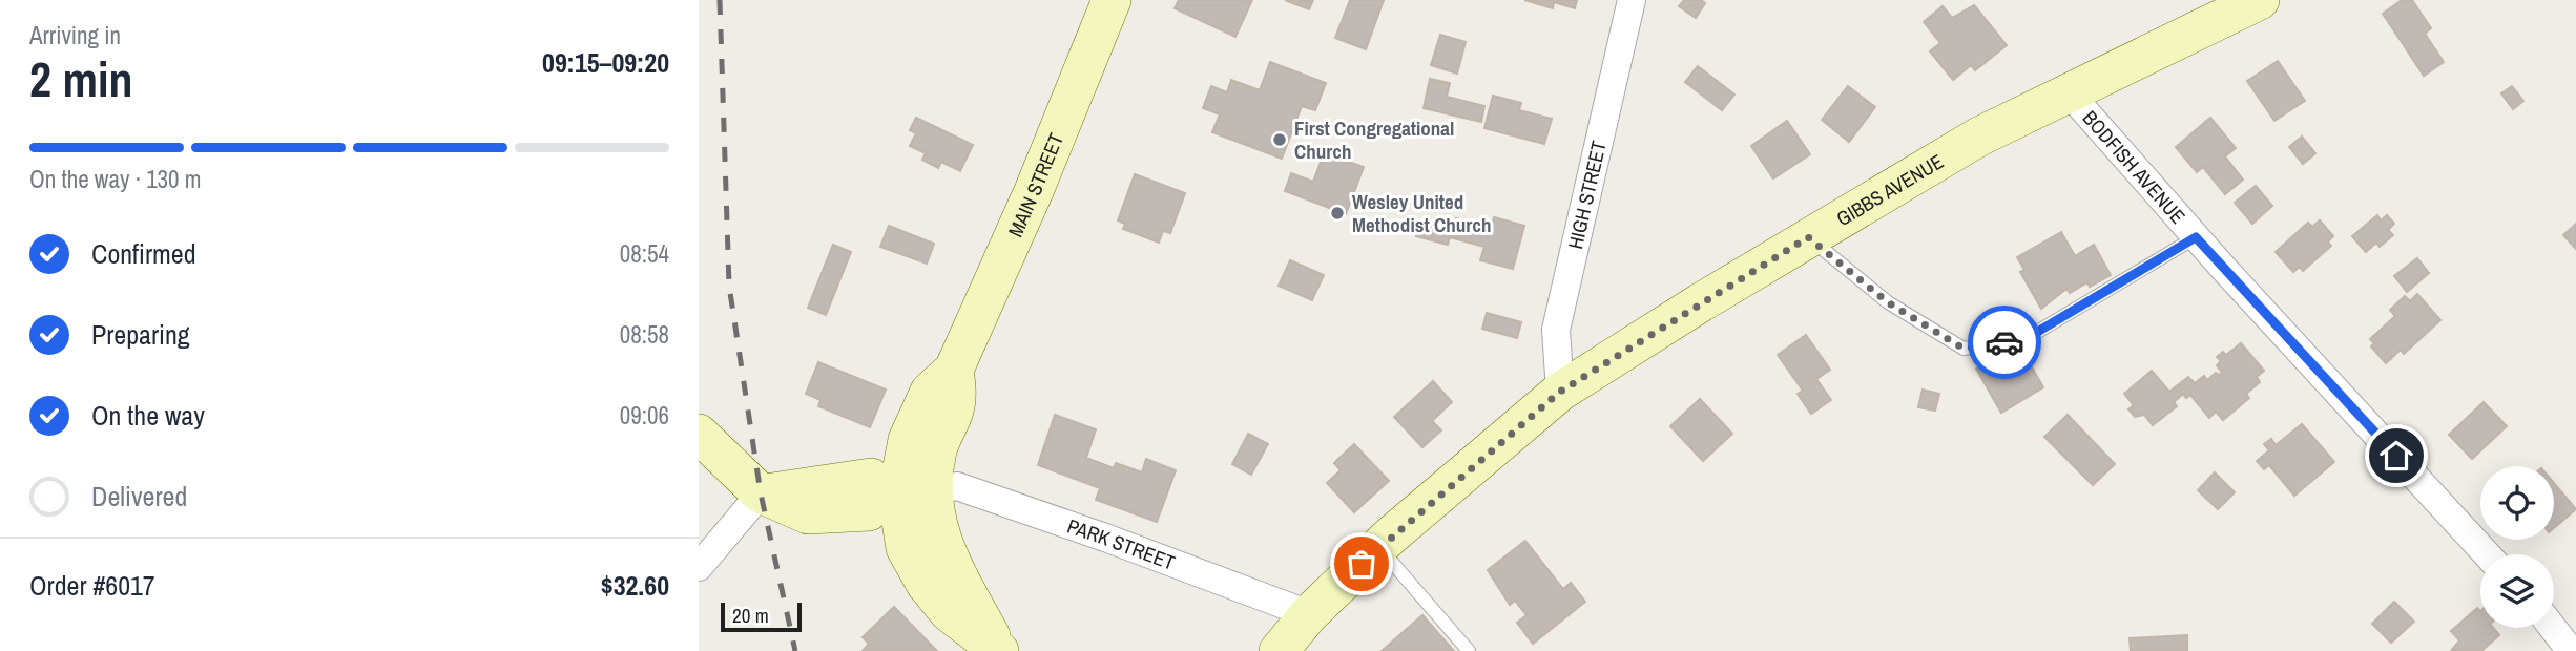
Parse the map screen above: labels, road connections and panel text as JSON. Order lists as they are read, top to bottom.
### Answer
{
  "streets": {
    "main road": ["MAIN STREET", "GIBBS AVENUE"],
    "street": ["BODFISH AVENUE", "HIGH STREET", "PARK STREET"]
  },
  "crossings": [
    ["BODFISH AVENUE", "GIBBS AVENUE"],
    ["MAIN STREET", "PARK STREET"],
    ["GIBBS AVENUE", "HIGH STREET"],
    ["GIBBS AVENUE", "PARK STREET"]
  ],
  "places": ["First Congregational Church", "Wesley United Methodist Church"],
  "scale_bar": "20 m",
  "page": {
    "heading": ["2 min", "Arriving in", "09:15–09:20"],
    "panel": ["Order #6017", "$32.60"],
    "bar": "On the way · 130 m",
    "list": [
      ["Confirmed", "08:54"],
      ["Preparing", "08:58"],
      ["On the way", "09:06"],
      "Delivered"
    ],
    "scale": "20 m"
  }
}
